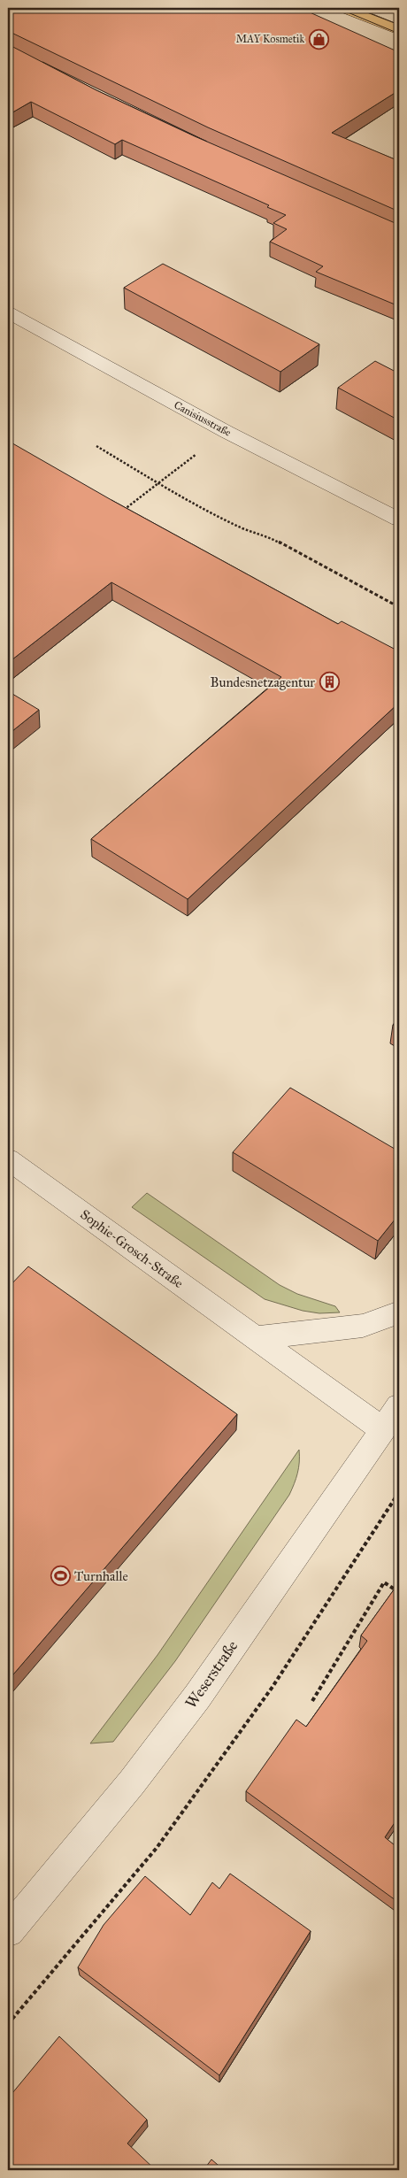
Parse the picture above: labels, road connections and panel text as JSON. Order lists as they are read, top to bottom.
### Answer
{
  "streets": {
    "street": ["Canisiusstraße", "Sophie-Grosch-Straße", "Weserstraße"]
  },
  "crossings": [
    ["Sophie-Grosch-Straße", "Weserstraße"]
  ],
  "places": {
    "shop": ["MAY Kosmetik"],
    "building": ["Bundesnetzagentur"],
    "sports": ["Turnhalle"]
  }
}
